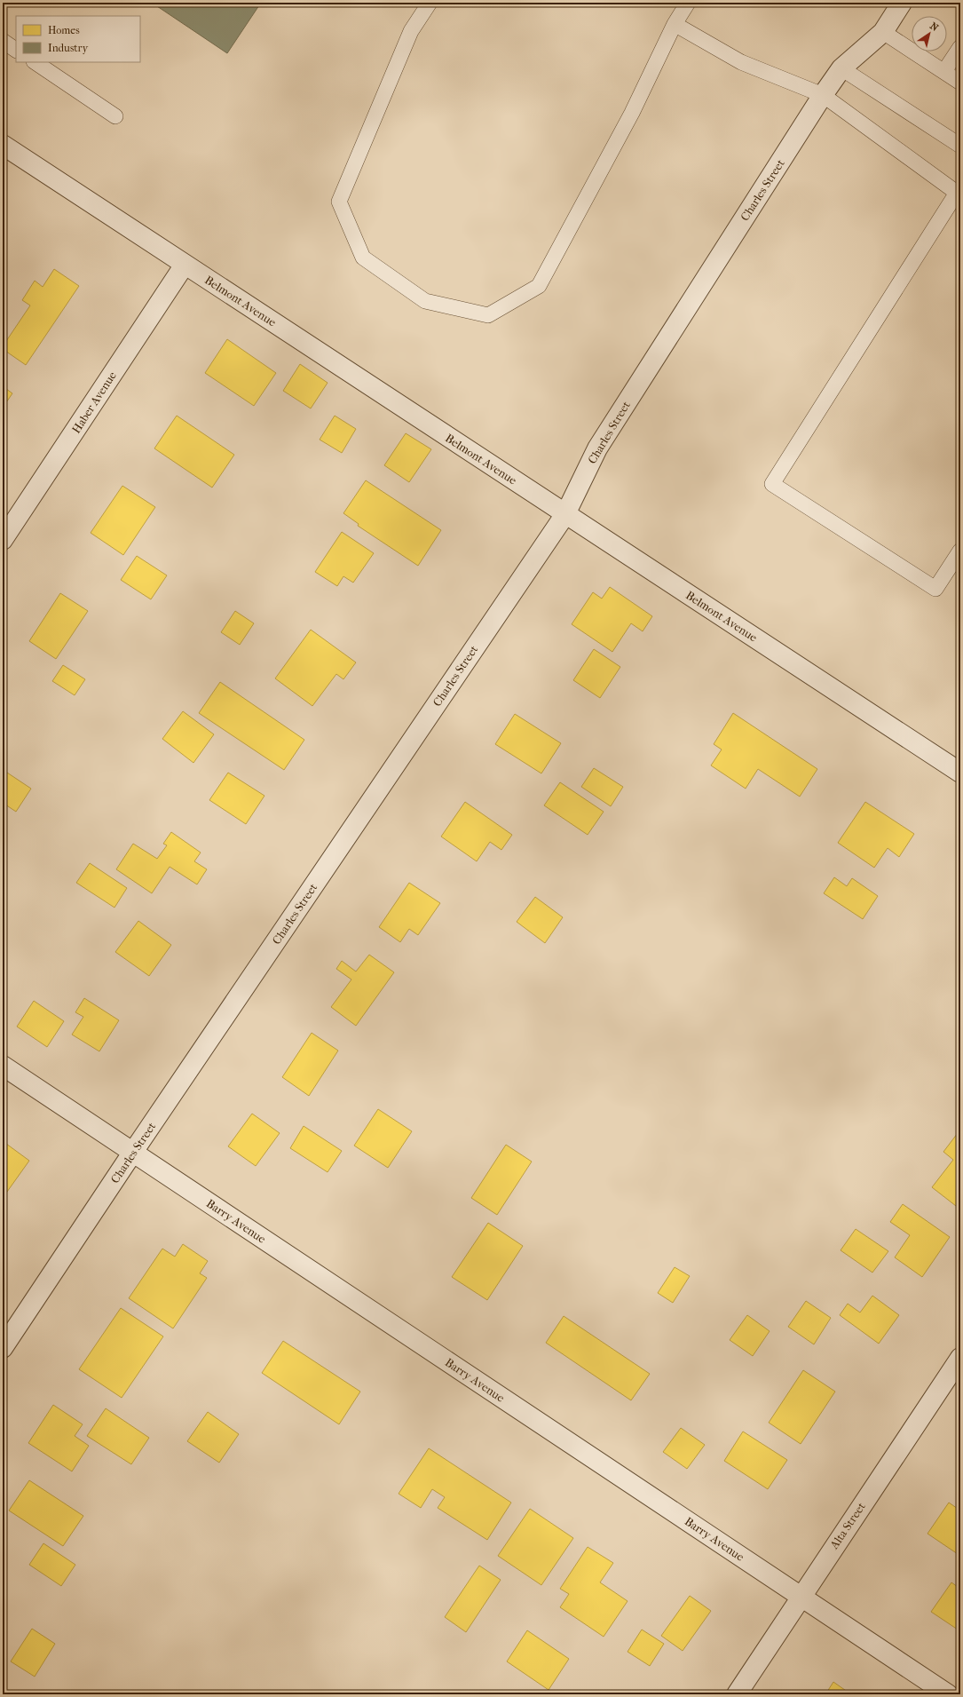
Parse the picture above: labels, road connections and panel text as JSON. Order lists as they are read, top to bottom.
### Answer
{
  "streets": {
    "street": [
      "Charles Street",
      "Belmont Avenue",
      "Haber Avenue",
      "Barry Avenue",
      "Alta Street"
    ]
  },
  "crossings": [
    ["Charles Street", "Belmont Avenue"],
    ["Charles Street", "Barry Avenue"],
    ["Belmont Avenue", "Haber Avenue"],
    ["Barry Avenue", "Alta Street"]
  ],
  "legend": ["Homes", "Industry"],
  "north": "top right"
}
